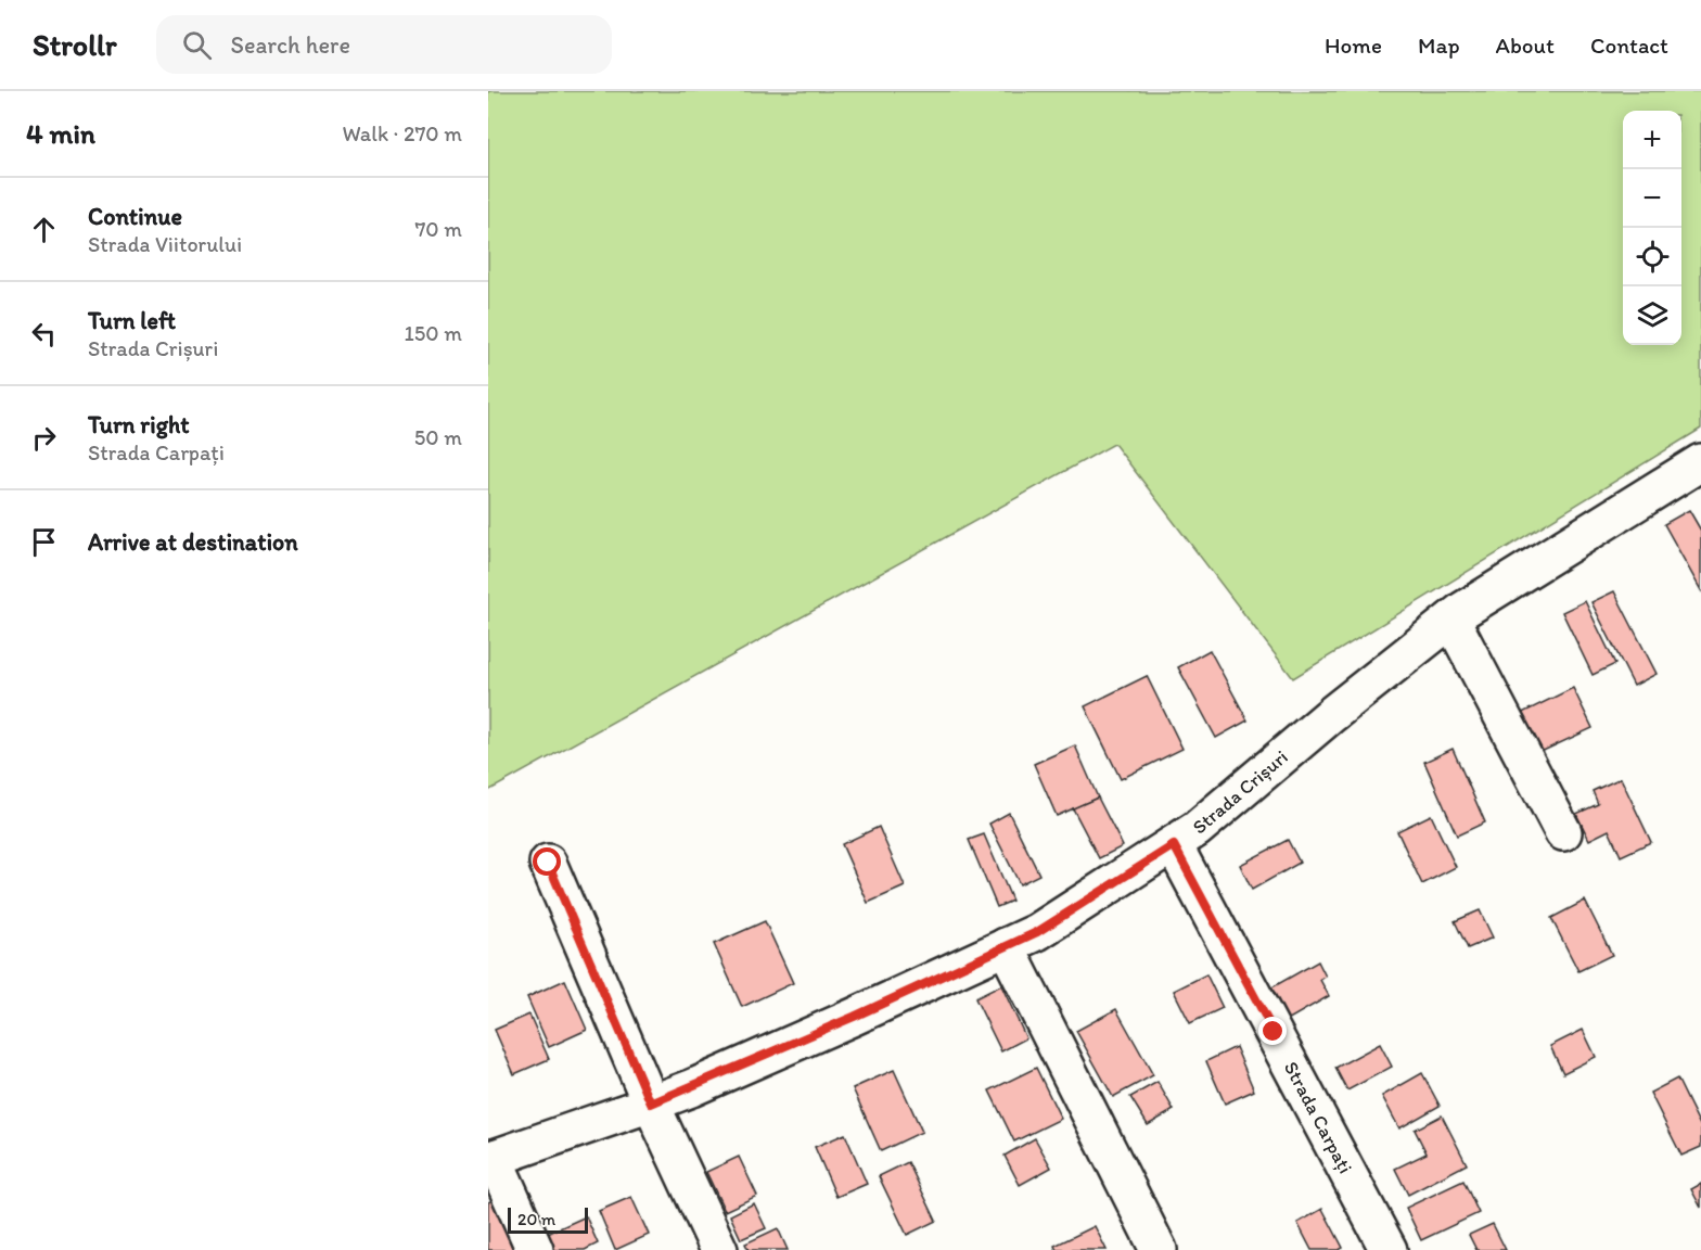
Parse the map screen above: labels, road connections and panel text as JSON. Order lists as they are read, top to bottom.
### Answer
{
  "streets": {
    "street": ["Strada Crișuri", "Strada Carpați"]
  },
  "crossings": [
    ["Strada Crișuri", "Strada Carpați"]
  ],
  "scale_bar": "20 m",
  "page": {
    "header": "Strollr",
    "search": "Search here",
    "nav": [
      "Home",
      "Map",
      "About",
      "Contact"
    ],
    "heading": ["4 min", "Walk · 270 m"],
    "map_buttons": ["+", "−"],
    "list": [
      ["Continue", "Strada Viitorului", "70 m"],
      ["Turn left", "Strada Crișuri", "150 m"],
      ["Turn right", "Strada Carpați", "50 m"],
      "Arrive at destination"
    ],
    "scale": "20 m"
  }
}
